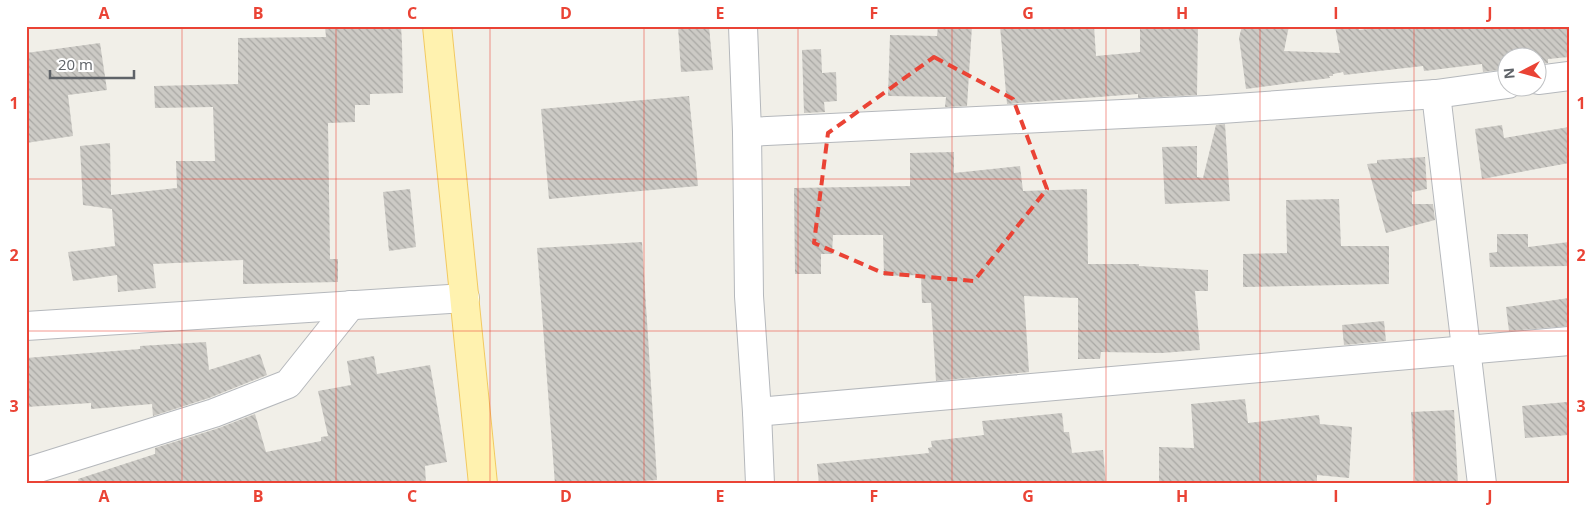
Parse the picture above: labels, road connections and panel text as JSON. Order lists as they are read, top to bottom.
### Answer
{
  "scale_bar": "20 m",
  "north": "left",
  "grid": {
    "columns": [
      "A",
      "B",
      "C",
      "D",
      "E",
      "F",
      "G",
      "H",
      "I",
      "J"
    ],
    "rows": ["1", "2", "3"]
  }
}
